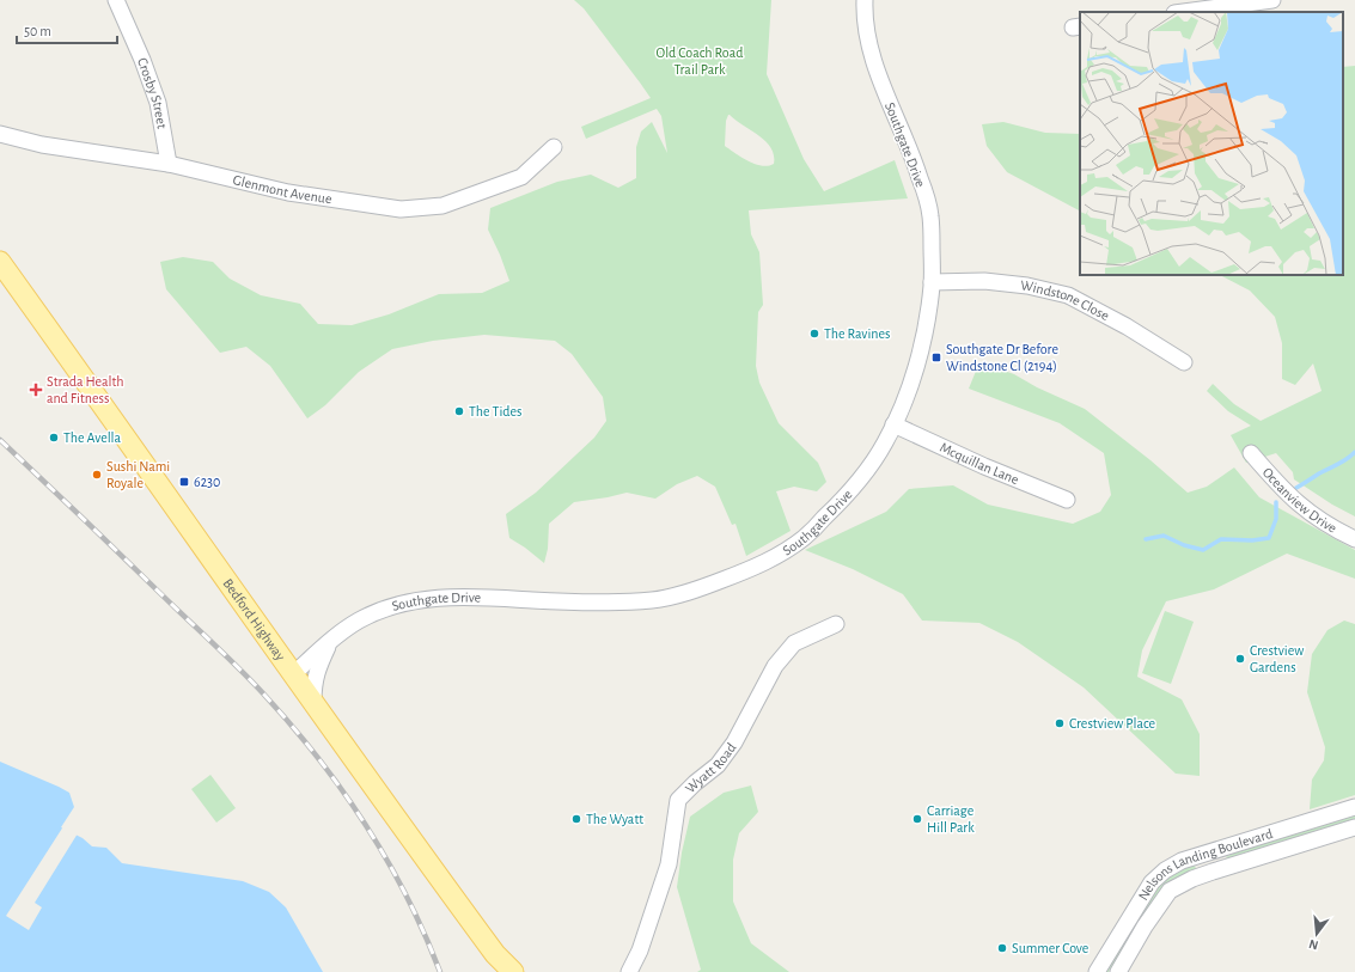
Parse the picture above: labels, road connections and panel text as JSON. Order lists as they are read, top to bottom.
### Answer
{
  "streets": {
    "main road": ["Bedford Highway"],
    "street": [
      "Crosby Street",
      "Southgate Drive",
      "Glenmont Avenue",
      "Windstone Close",
      "Mcquillan Lane",
      "Oceanview Drive",
      "Wyatt Road",
      "Nelsons Landing Boulevard"
    ]
  },
  "crossings": [
    ["Crosby Street", "Glenmont Avenue"],
    ["Southgate Drive", "Windstone Close"],
    ["Southgate Drive", "Mcquillan Lane"],
    ["Southgate Drive", "Bedford Highway"]
  ],
  "parks": ["Old Coach Road Trail Park"],
  "places": {
    "other": [
      "The Ravines",
      "The Tides",
      "The Avella",
      "Sushi Nami Royale",
      "Crestview Gardens",
      "Crestview Place",
      "The Wyatt",
      "Carriage Hill Park",
      "Summer Cove"
    ],
    "transit": ["Southgate Dr Before Windstone Cl (2194)", "6230"],
    "health": ["Strada Health and Fitness"]
  },
  "scale_bar": "50 m",
  "north": "bottom"
}
